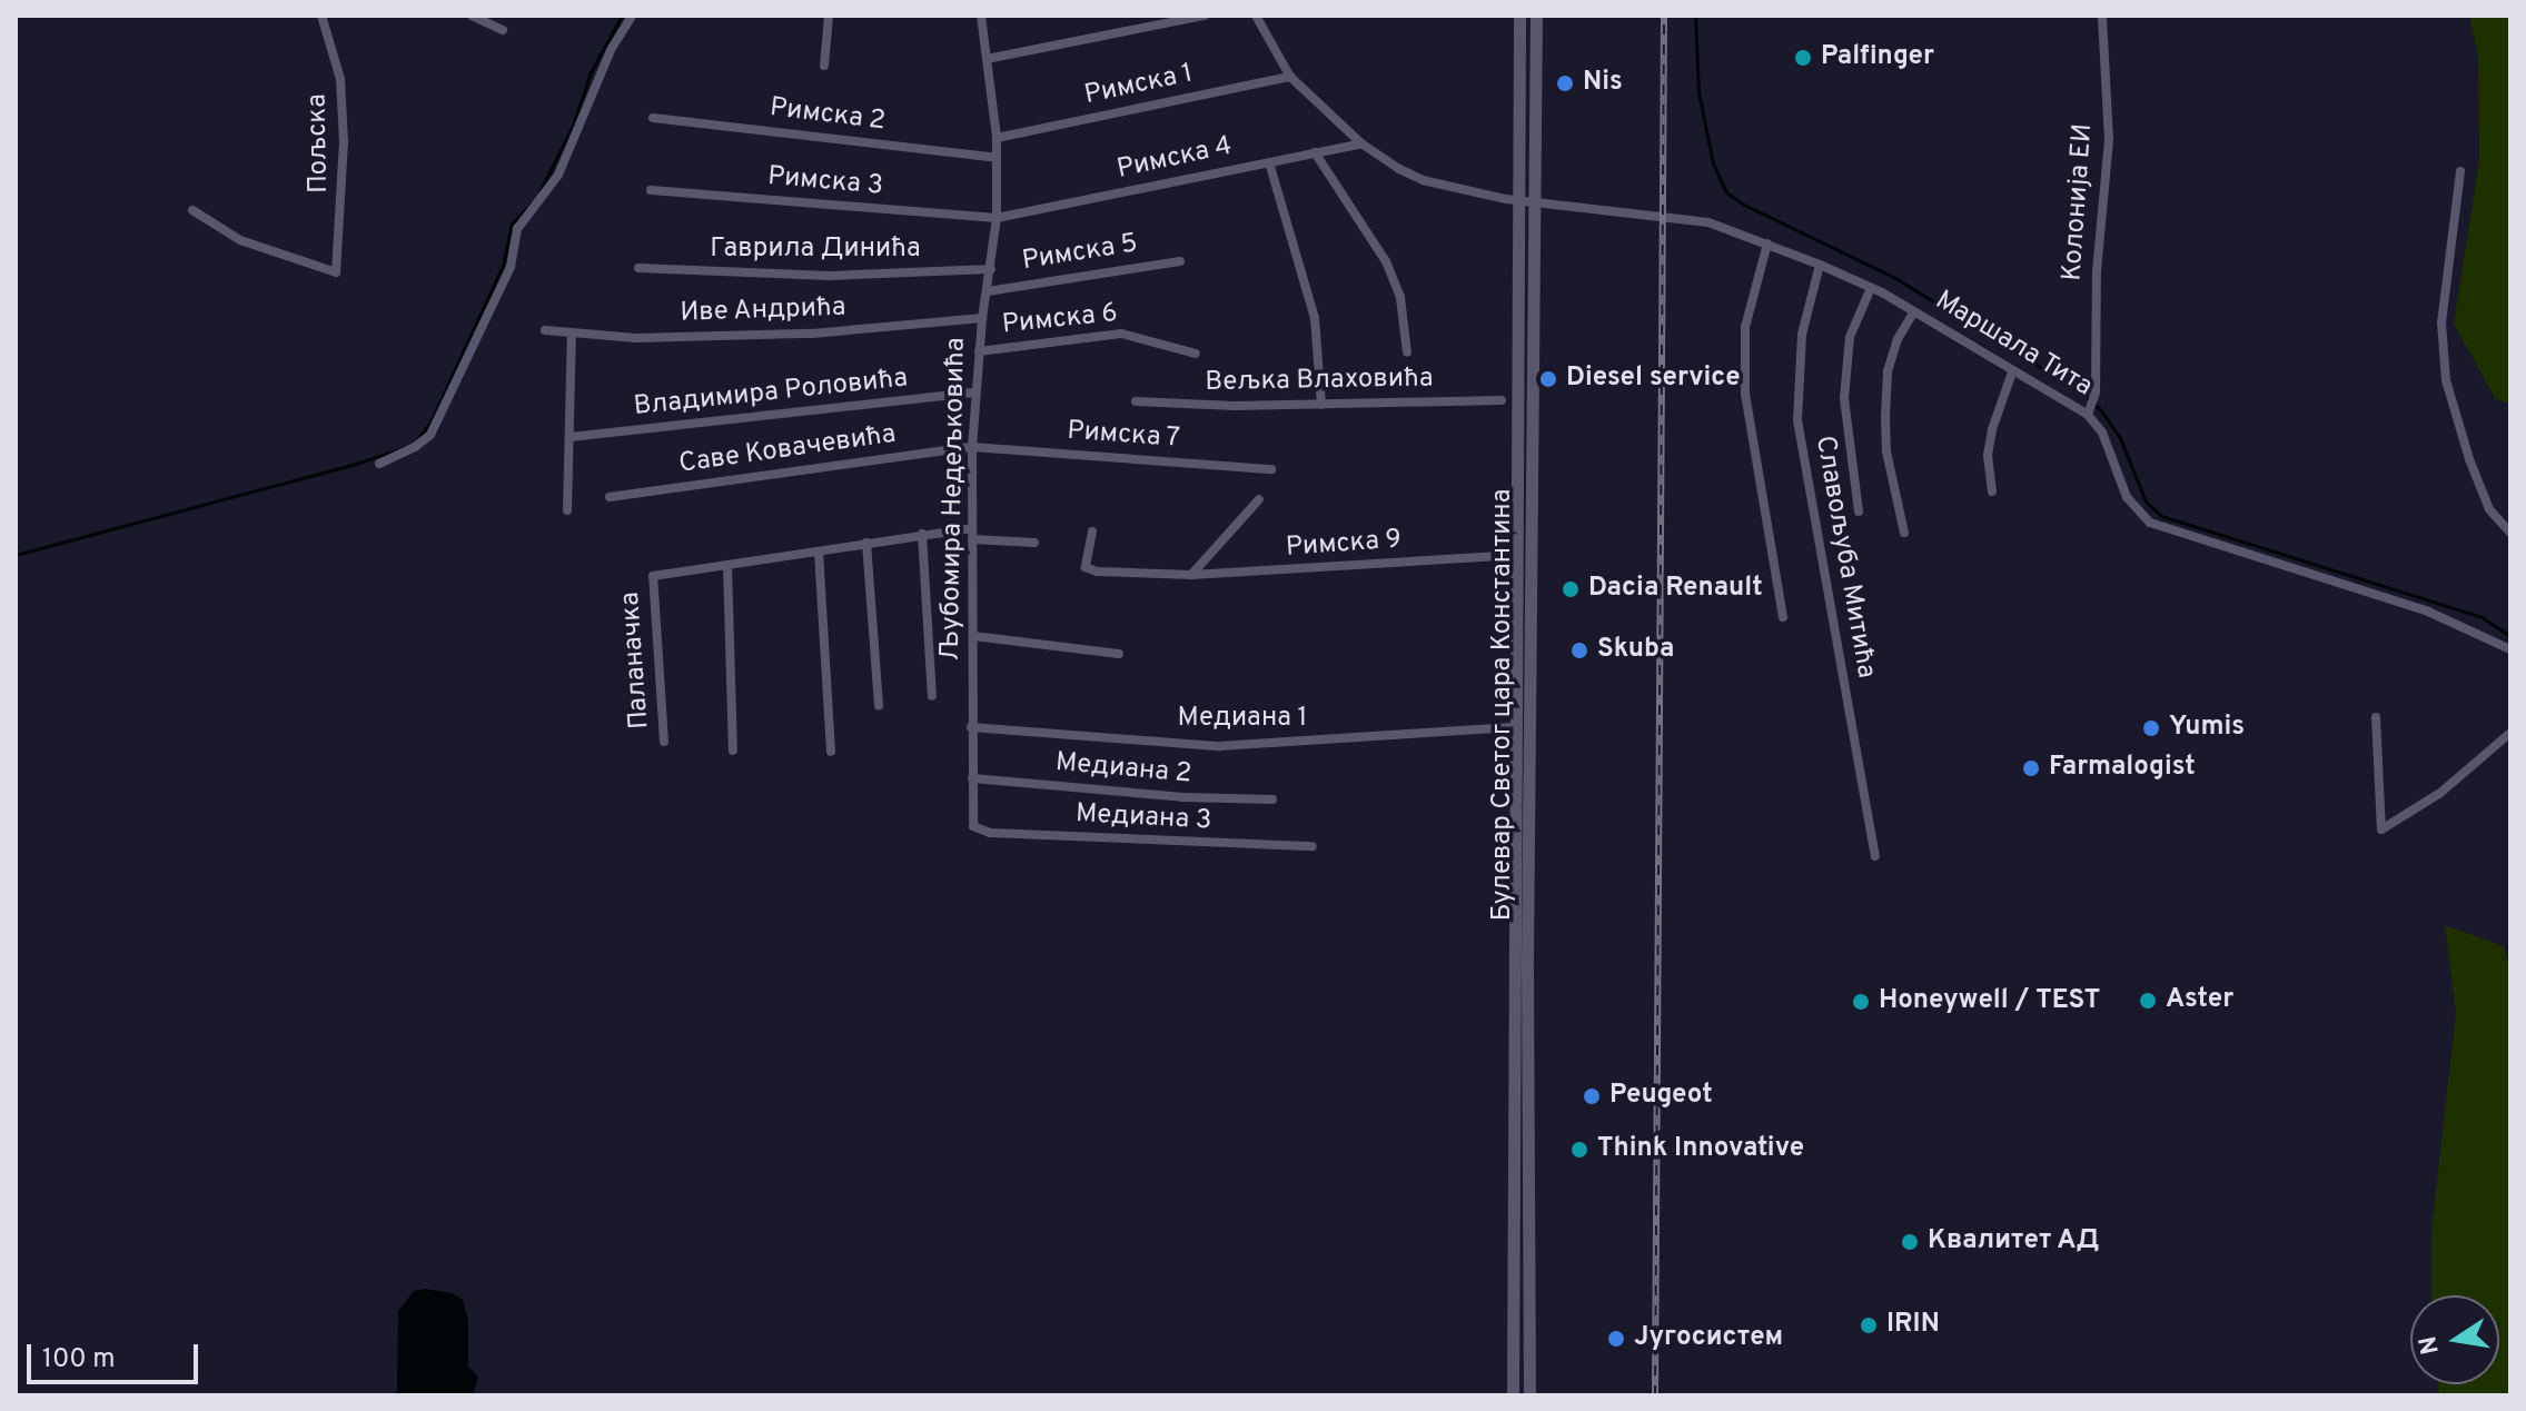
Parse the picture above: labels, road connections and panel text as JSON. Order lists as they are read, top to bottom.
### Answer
{
  "streets": {
    "main road": ["Булевар Светог цара Константина"],
    "street": [
      "Римска 1",
      "Римска 2",
      "Пољска",
      "Римска 4",
      "Римска 3",
      "Колонија ЕИ",
      "Гаврила Динића",
      "Римска 5",
      "Иве Андрића",
      "Римска 6",
      "Маршала Тита",
      "Вељка Влаховића",
      "Владимира Роловића",
      "Римска 7",
      "Саве Ковачевића",
      "Љубомира Недељковића",
      "Римска 9",
      "Славољуба Митића",
      "Паланачка",
      "Медиана 1",
      "Медиана 2",
      "Медиана 3"
    ]
  },
  "crossings": [
    ["Римска 1", "Маршала Тита"],
    ["Римска 1", "Љубомира Недељковића"],
    ["Римска 2", "Љубомира Недељковића"],
    ["Римска 4", "Римска 3"],
    ["Римска 4", "Маршала Тита"],
    ["Римска 4", "Љубомира Недељковића"],
    ["Римска 3", "Љубомира Недељковића"],
    ["Колонија ЕИ", "Маршала Тита"],
    ["Гаврила Динића", "Љубомира Недељковића"],
    ["Римска 5", "Љубомира Недељковића"],
    ["Иве Андрића", "Љубомира Недељковића"],
    ["Римска 6", "Љубомира Недељковића"],
    ["Маршала Тита", "Славољуба Митића"],
    ["Маршала Тита", "Булевар Светог цара Константина"],
    ["Владимира Роловића", "Љубомира Недељковића"],
    ["Римска 7", "Саве Ковачевића"],
    ["Римска 7", "Љубомира Недељковића"],
    ["Саве Ковачевића", "Љубомира Недељковића"],
    ["Љубомира Недељковића", "Медиана 1"],
    ["Љубомира Недељковића", "Медиана 2"],
    ["Љубомира Недељковића", "Медиана 3"],
    ["Булевар Светог цара Константина", "Медиана 1"]
  ],
  "places": [
    "Palfinger",
    "Nis",
    "Diesel service",
    "Dacia Renault",
    "Skuba",
    "Yumis",
    "Farmalogist",
    "Aster",
    "Honeywell / TEST",
    "Peugeot",
    "Think Innovative",
    "Квалитет АД",
    "IRIN",
    "Југосистем"
  ],
  "scale_bar": "100 m",
  "north": "left"
}
